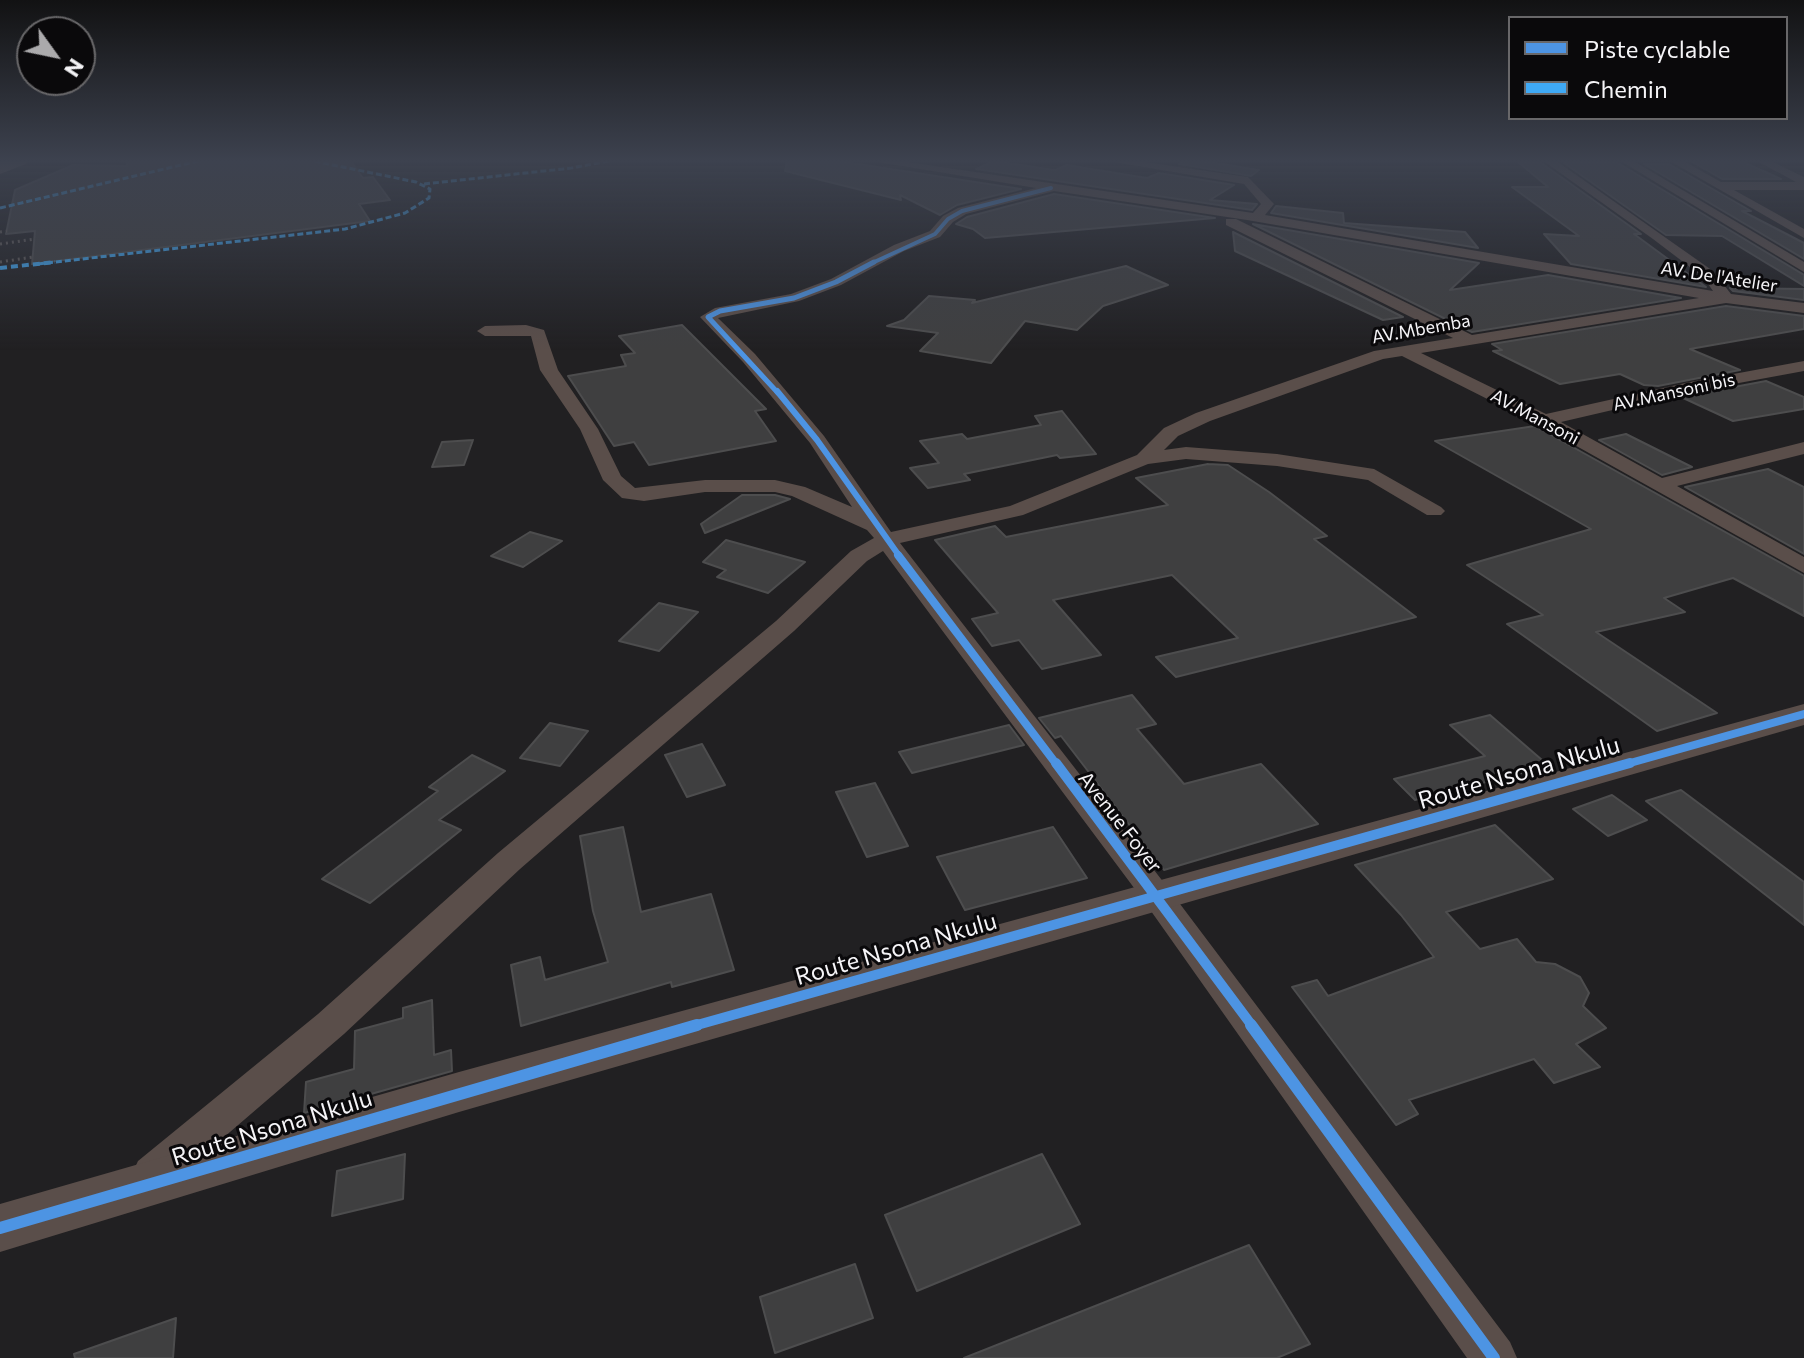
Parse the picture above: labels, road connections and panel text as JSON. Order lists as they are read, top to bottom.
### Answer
{
  "streets": {
    "street": [
      "AV. De l'Atelier",
      "AV.Mbemba",
      "AV.Mansoni bis",
      "AV.Mansoni",
      "Route Nsona Nkulu",
      "Avenue Foyer"
    ]
  },
  "crossings": [
    ["AV. De l'Atelier", "AV.Mbemba"],
    ["AV.Mbemba", "AV.Mansoni"],
    ["AV.Mansoni bis", "AV.Mansoni"],
    ["Route Nsona Nkulu", "Avenue Foyer"]
  ],
  "legend": ["Piste cyclable", "Chemin"],
  "north": "bottom right"
}
